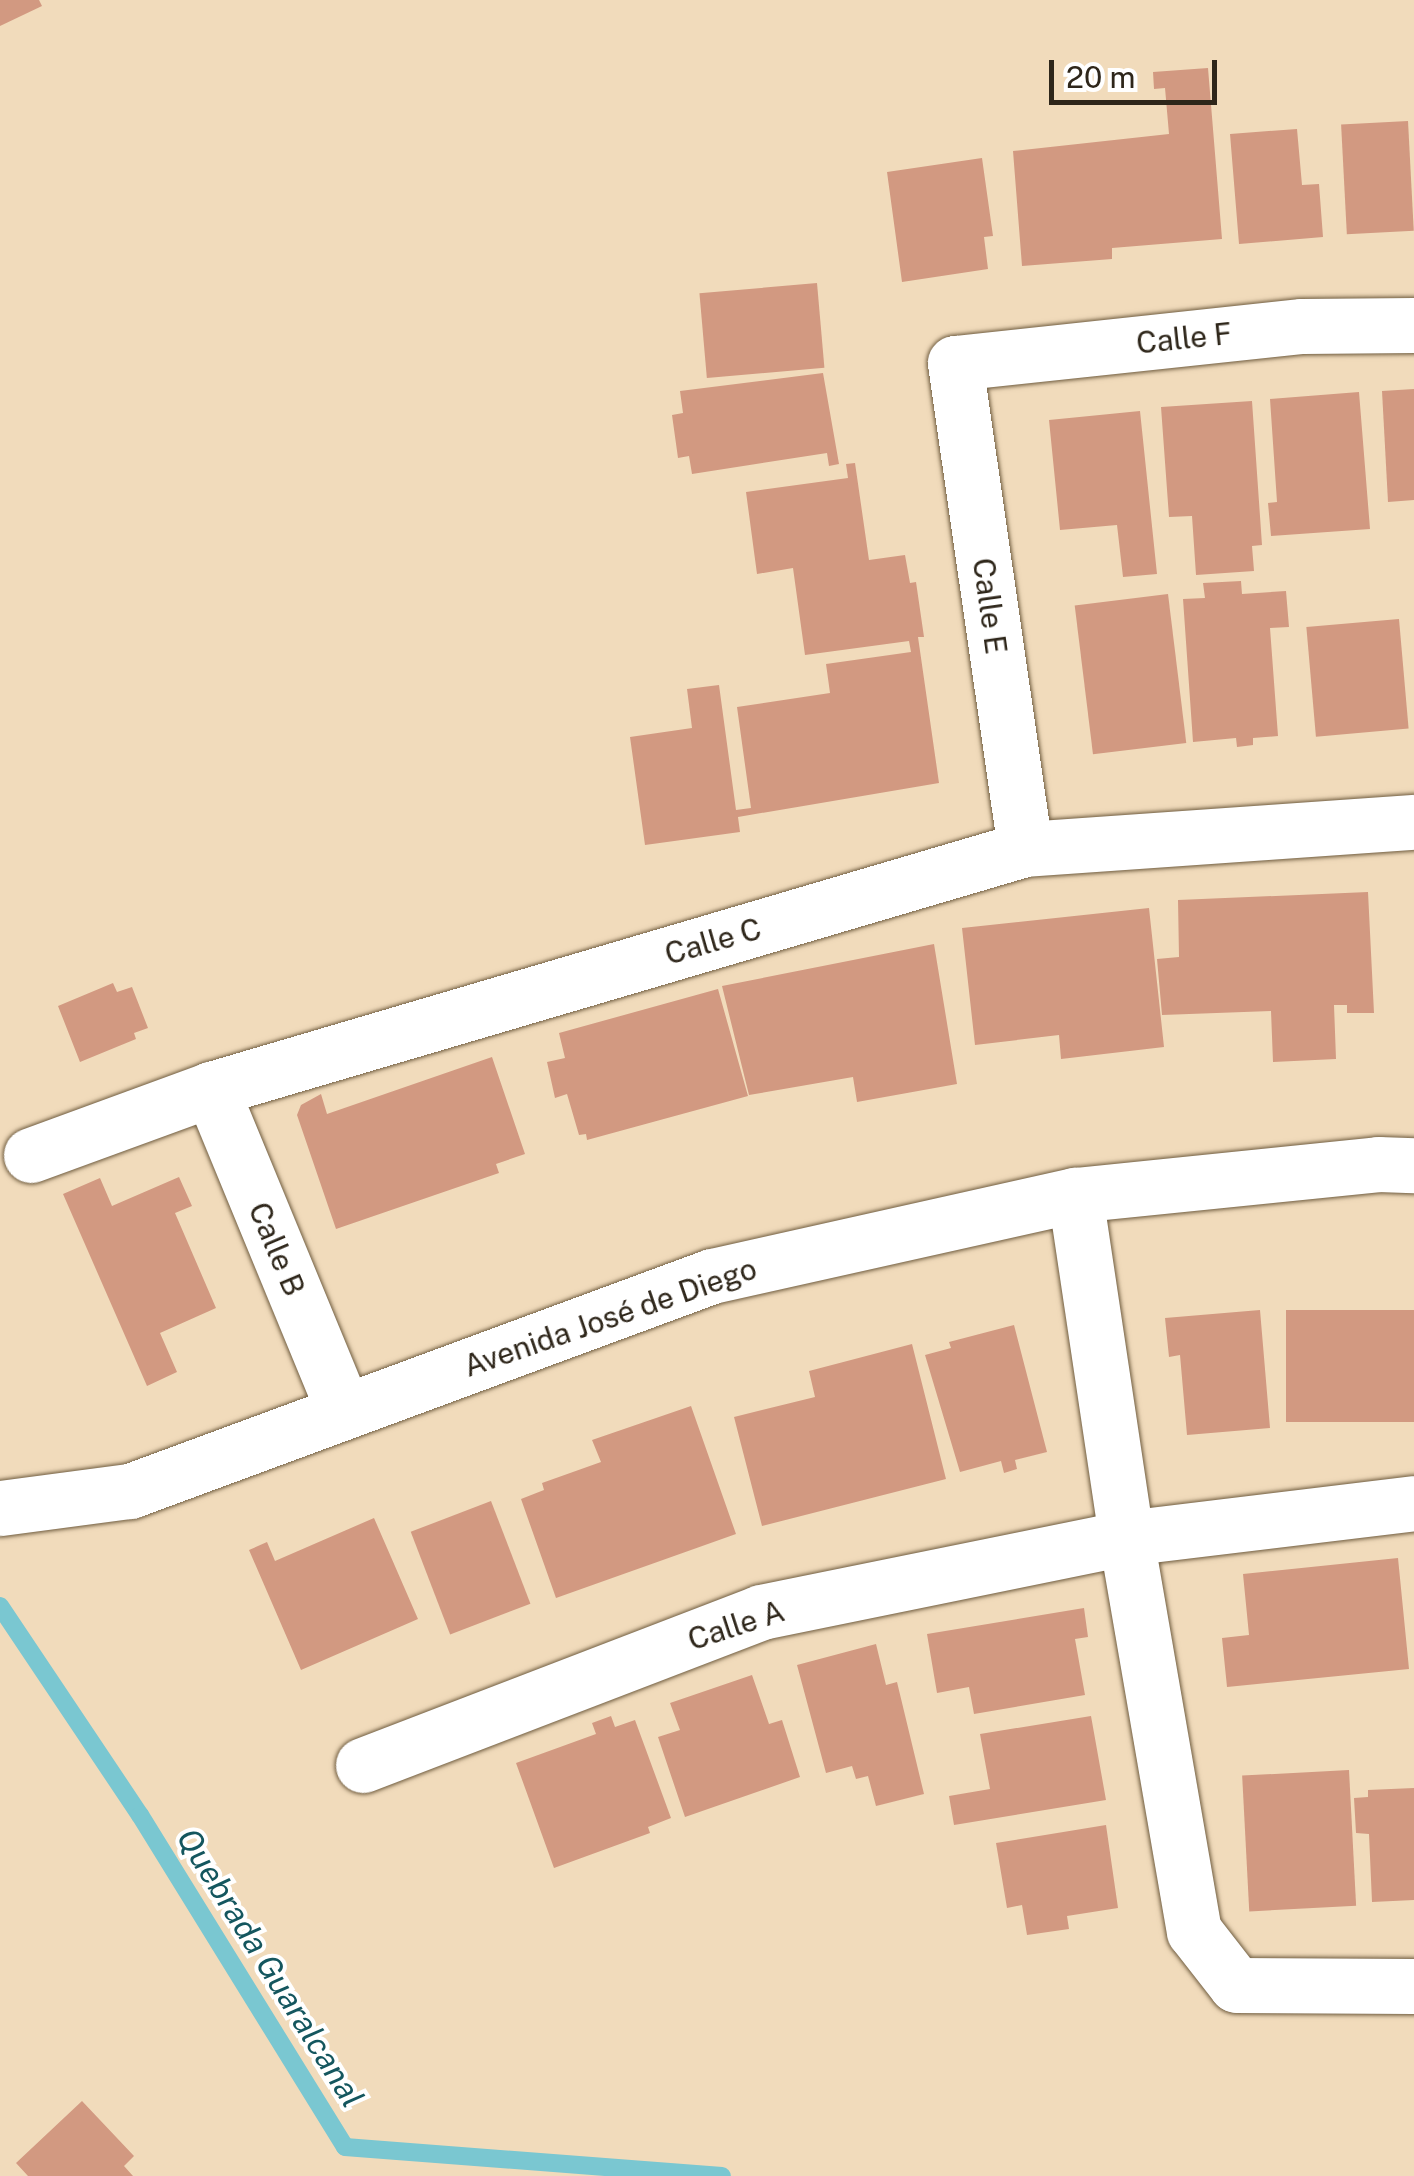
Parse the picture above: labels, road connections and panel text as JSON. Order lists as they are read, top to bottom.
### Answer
{
  "streets": {
    "street": [
      "Calle F",
      "Calle E",
      "Calle C",
      "Calle B",
      "Avenida José de Diego",
      "Calle A"
    ]
  },
  "crossings": [
    ["Calle F", "Calle E"],
    ["Calle E", "Calle C"],
    ["Calle C", "Calle B"],
    ["Calle B", "Avenida José de Diego"]
  ],
  "water": ["Quebrada Guaralcanal"],
  "scale_bar": "20 m"
}
